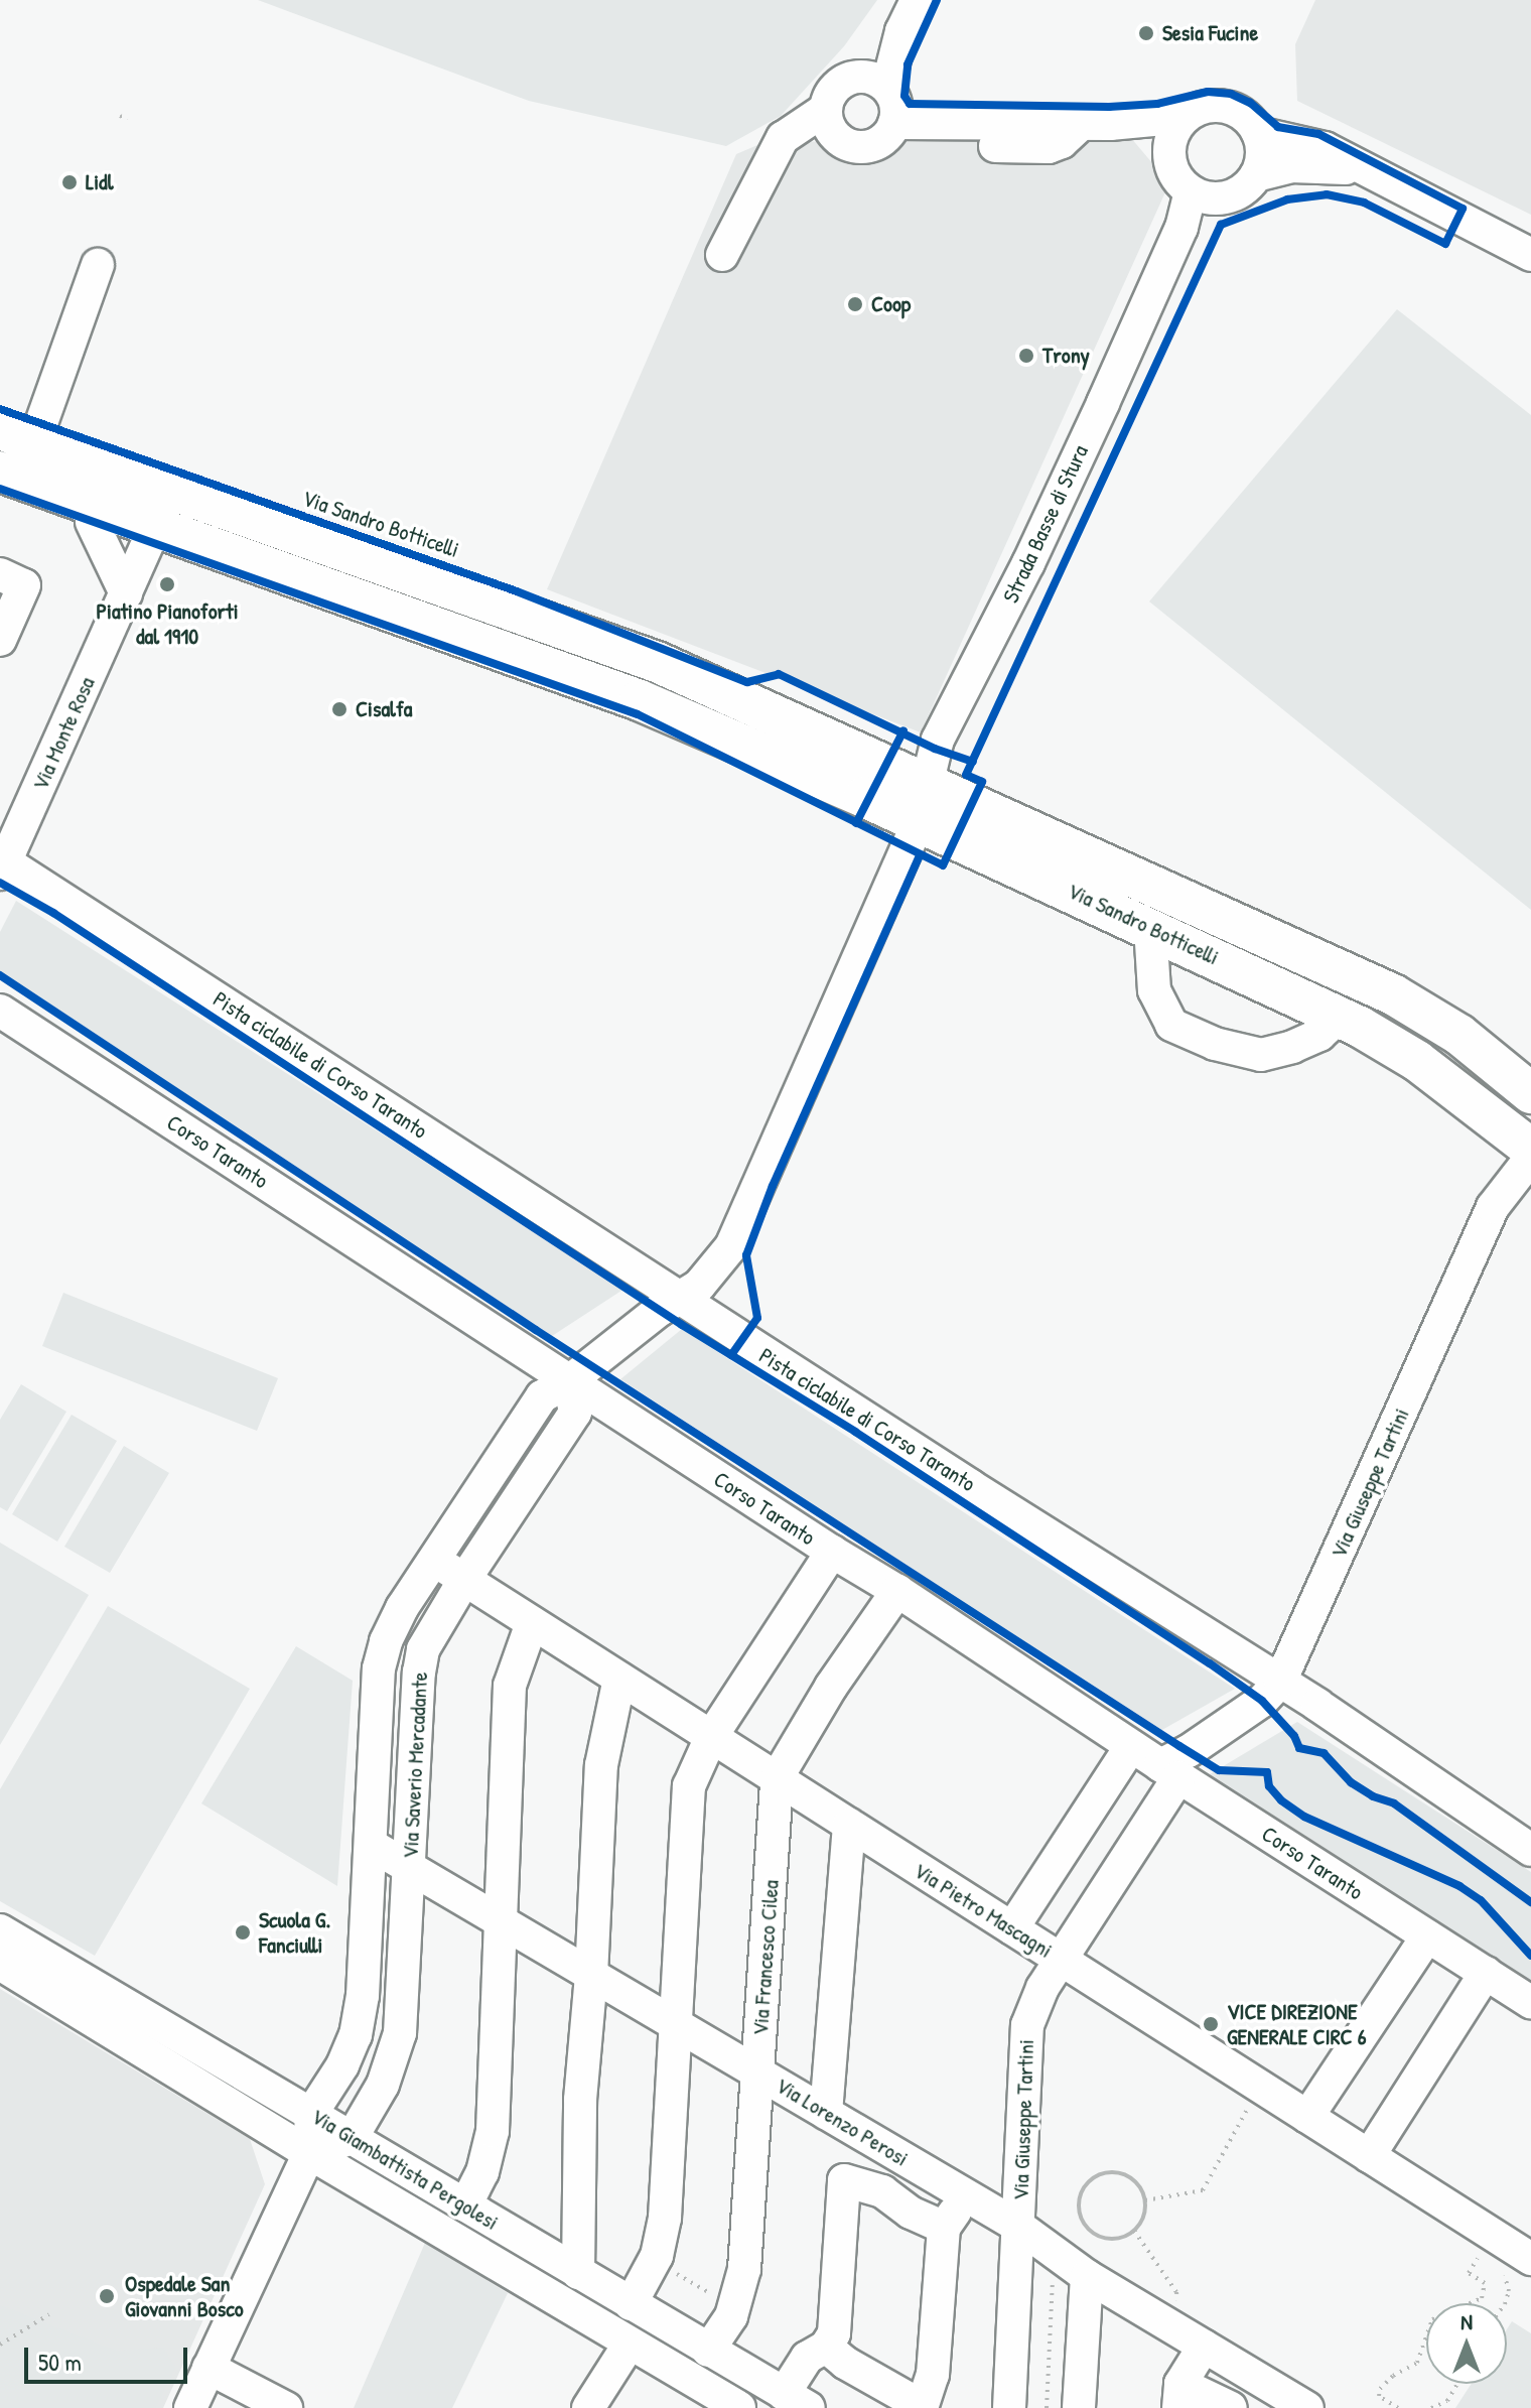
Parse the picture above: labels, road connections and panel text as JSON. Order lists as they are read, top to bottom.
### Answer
{
  "streets": {
    "main road": ["Via Sandro Botticelli"],
    "street": [
      "Strada Basse di Stura",
      "Via Monte Rosa",
      "Corso Taranto",
      "Via Giuseppe Tartini",
      "Via Saverio Mercadante",
      "Via Pietro Mascagni",
      "Via Francesco Cilea",
      "Via Lorenzo Perosi",
      "Via Giambattista Pergolesi"
    ],
    "cycle path": ["Pista ciclabile di Corso Taranto"]
  },
  "crossings": [
    ["Via Sandro Botticelli", "Strada Basse di Stura"],
    ["Via Sandro Botticelli", "Via Monte Rosa"],
    ["Via Sandro Botticelli", "Via Saverio Mercadante"],
    ["Strada Basse di Stura", "Via Saverio Mercadante"],
    ["Corso Taranto", "Via Giuseppe Tartini"],
    ["Corso Taranto", "Via Saverio Mercadante"],
    ["Corso Taranto", "Via Francesco Cilea"],
    ["Via Giuseppe Tartini", "Via Pietro Mascagni"],
    ["Via Giuseppe Tartini", "Via Lorenzo Perosi"],
    ["Via Saverio Mercadante", "Via Pietro Mascagni"],
    ["Via Saverio Mercadante", "Via Lorenzo Perosi"],
    ["Via Saverio Mercadante", "Via Giambattista Pergolesi"],
    ["Via Pietro Mascagni", "Via Francesco Cilea"],
    ["Via Francesco Cilea", "Via Lorenzo Perosi"],
    ["Via Francesco Cilea", "Via Giambattista Pergolesi"]
  ],
  "places": [
    "Sesia Fucine",
    "Lidl",
    "Coop",
    "Trony",
    "Piatino Pianoforti dal 1910",
    "Cisalfa",
    "Scuola G. Fanciulli",
    "VICE DIREZIONE GENERALE CIRC 6",
    "Ospedale San Giovanni Bosco"
  ],
  "scale_bar": "50 m",
  "north": "top"
}
